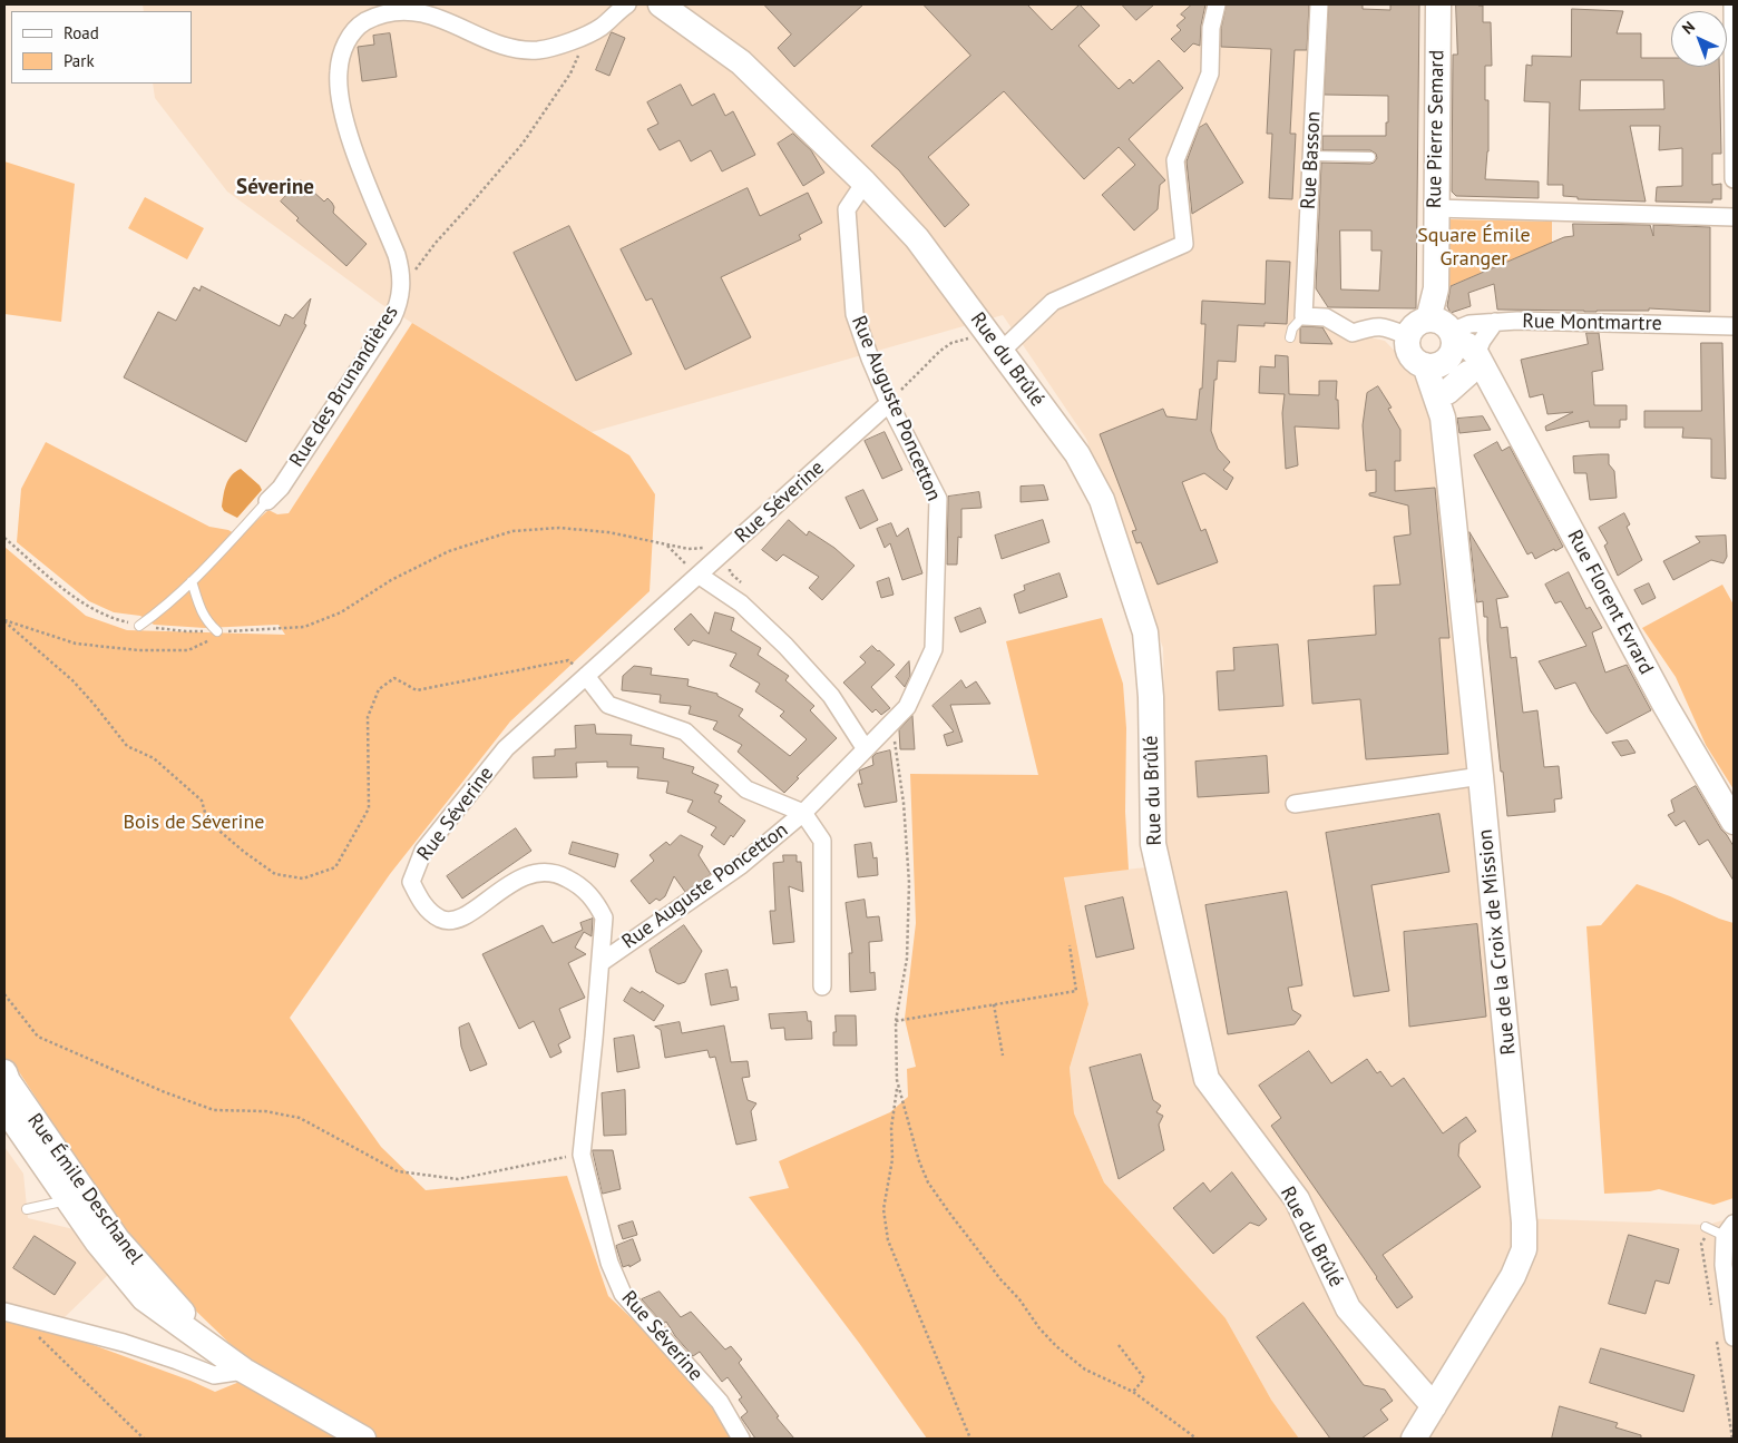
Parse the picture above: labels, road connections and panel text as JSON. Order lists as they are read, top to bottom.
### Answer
{
  "streets": {
    "main road": [
      "Rue Pierre Semard",
      "Rue du Brûlé",
      "Rue Florent Evrard",
      "Rue de la Croix de Mission",
      "Rue Émile Deschanel"
    ],
    "street": [
      "Rue Basson",
      "Rue Montmartre",
      "Rue des Brunandières",
      "Rue Auguste Poncetton",
      "Rue Séverine"
    ]
  },
  "crossings": [
    ["Rue Pierre Semard", "Rue Montmartre"],
    ["Rue Pierre Semard", "Rue Florent Evrard"],
    ["Rue Pierre Semard", "Rue de la Croix de Mission"],
    ["Rue Montmartre", "Rue Florent Evrard"],
    ["Rue Montmartre", "Rue de la Croix de Mission"],
    ["Rue du Brûlé", "Rue Auguste Poncetton"],
    ["Rue du Brûlé", "Rue de la Croix de Mission"],
    ["Rue Auguste Poncetton", "Rue Séverine"],
    ["Rue Florent Evrard", "Rue de la Croix de Mission"]
  ],
  "districts": ["Séverine"],
  "parks": ["Square Émile Granger", "Bois de Séverine"],
  "legend": ["Road", "Park"],
  "north": "top left"
}
